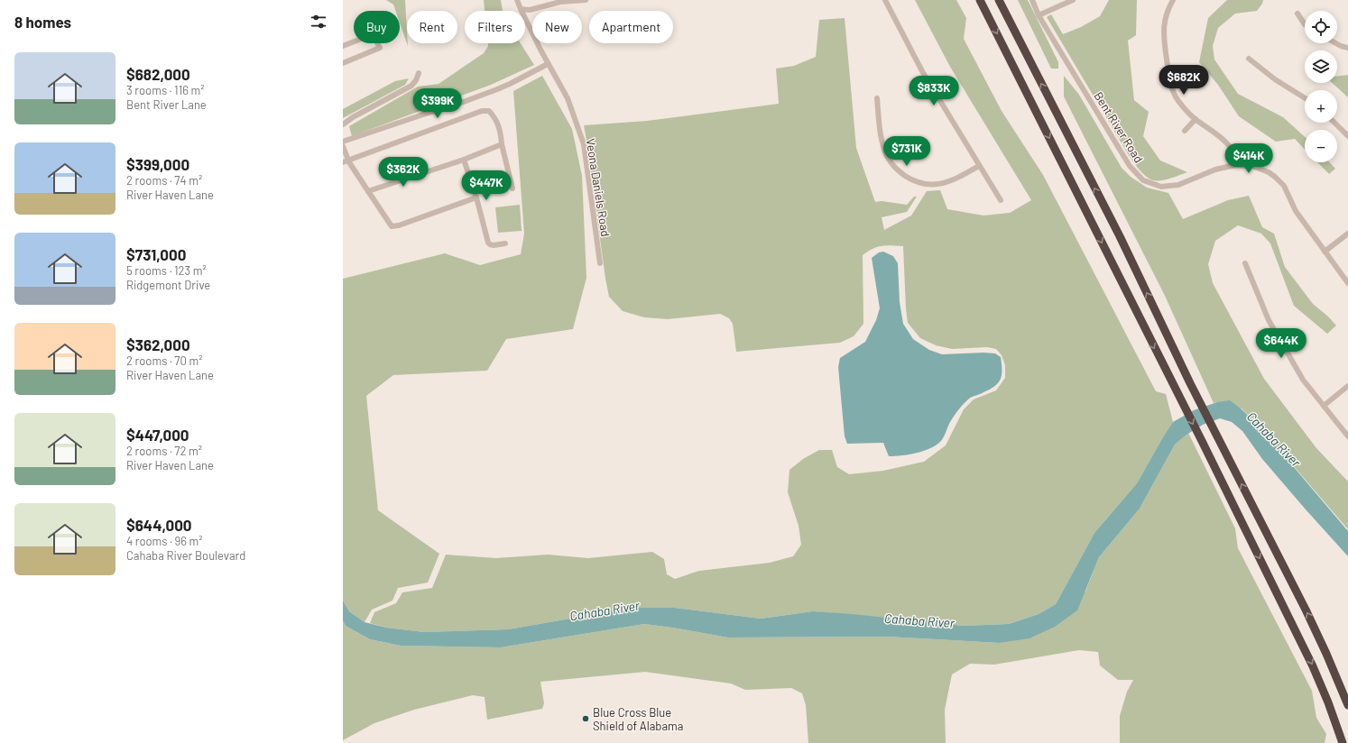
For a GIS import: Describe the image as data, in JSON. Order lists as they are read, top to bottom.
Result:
{
  "streets": {
    "street": ["Bent River Road", "Veona Daniels Road"]
  },
  "water": ["Cahaba River"],
  "places": ["Blue Cross Blue Shield of Alabama"],
  "page": {
    "heading": "8 homes",
    "map_buttons": ["+", "−"],
    "chip": [
      "Buy",
      "Rent",
      "Filters",
      "New",
      "Apartment"
    ],
    "list": [
      {
        "name": "$682,000",
        "note": "3 rooms · 116 m² · Bent River Lane"
      },
      {
        "name": "$399,000",
        "note": "2 rooms · 74 m² · River Haven Lane"
      },
      {
        "name": "$731,000",
        "note": "5 rooms · 123 m² · Ridgemont Drive"
      },
      {
        "name": "$362,000",
        "note": "2 rooms · 70 m² · River Haven Lane"
      },
      {
        "name": "$447,000",
        "note": "2 rooms · 72 m² · River Haven Lane"
      },
      {
        "name": "$644,000",
        "note": "4 rooms · 96 m² · Cahaba River Boulevard"
      }
    ],
    "price": [
      "$682K",
      "$833K",
      "$399K",
      "$731K",
      "$414K",
      "$362K",
      "$447K",
      "$644K"
    ]
  }
}
